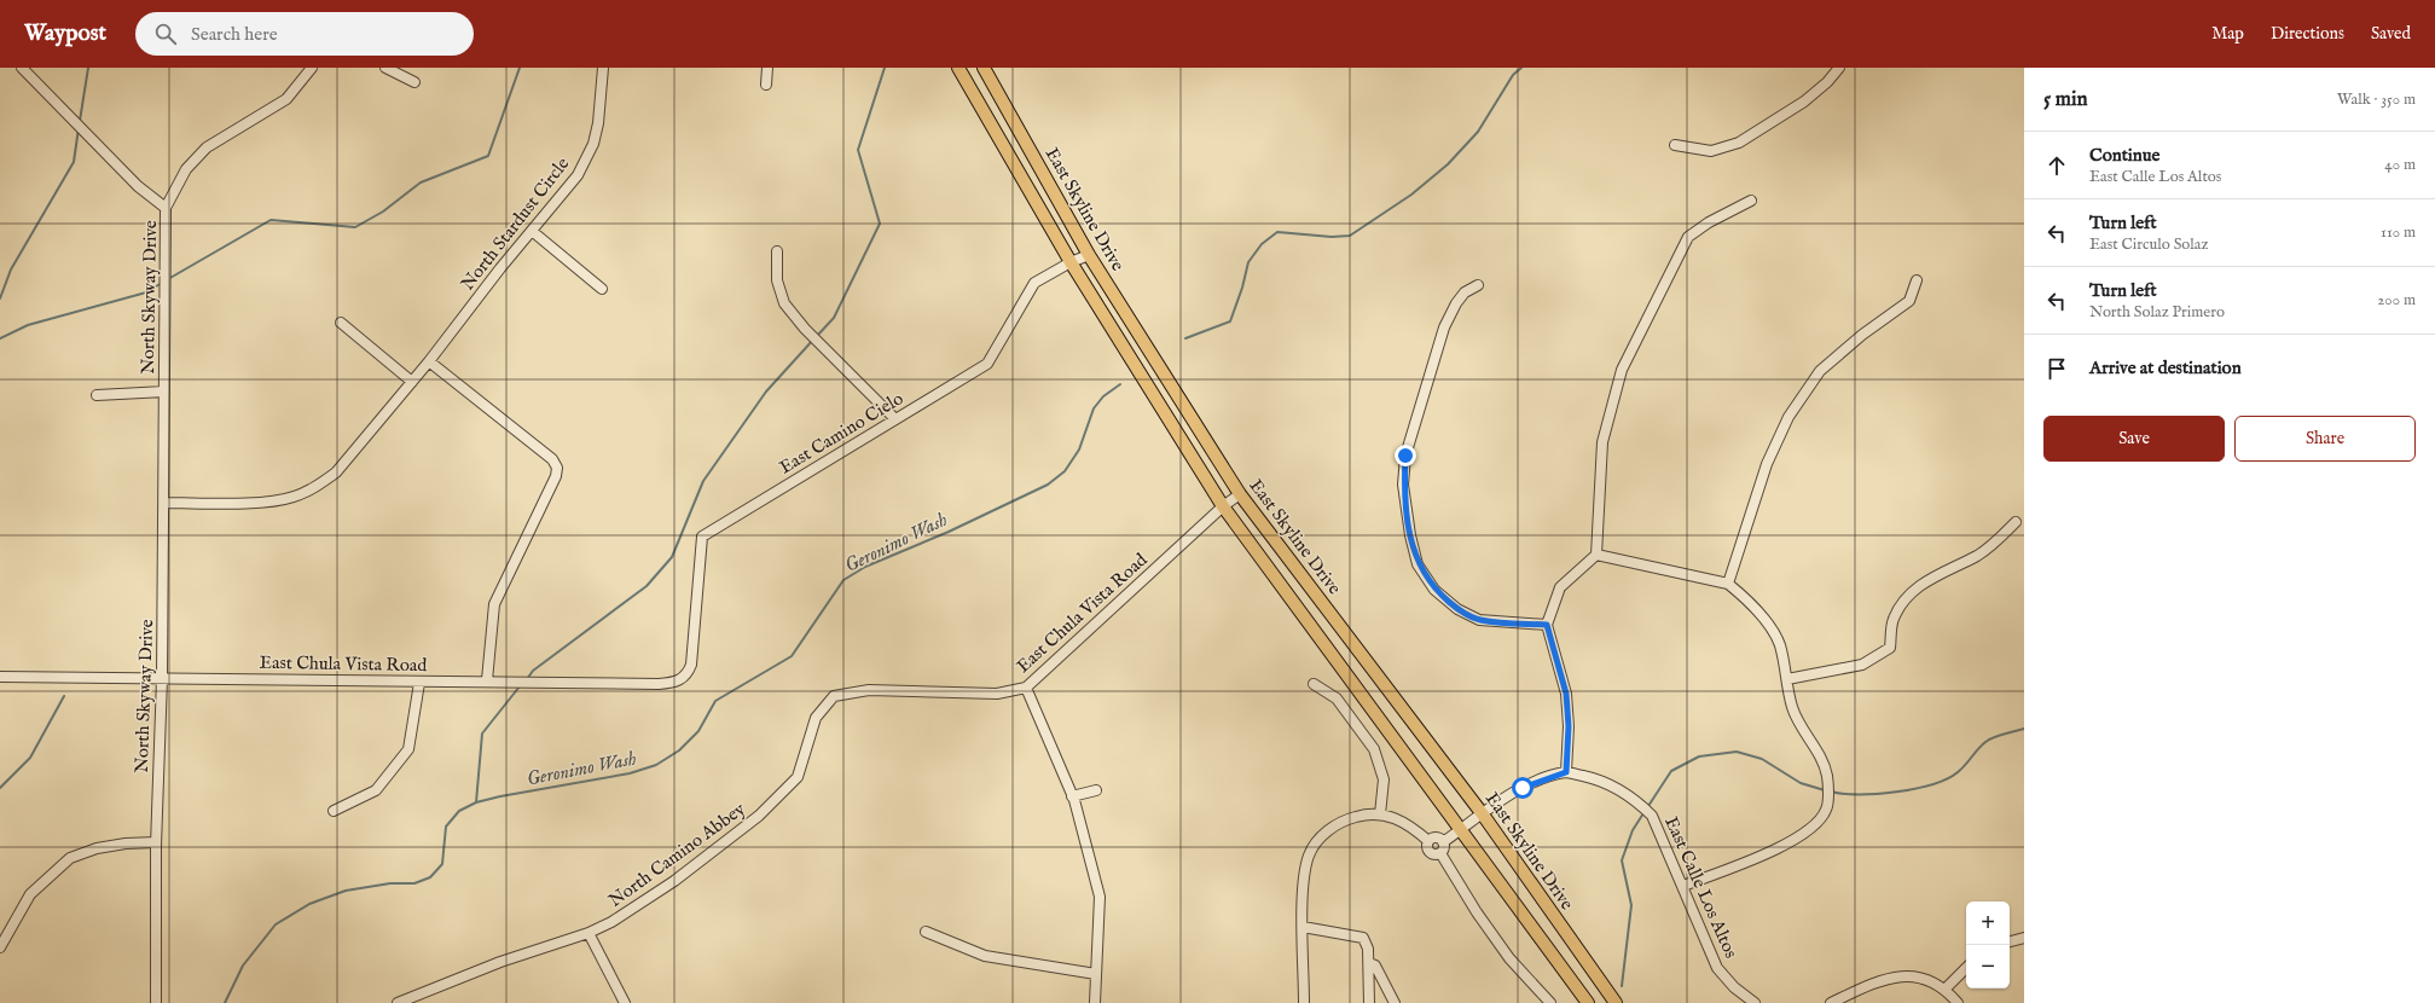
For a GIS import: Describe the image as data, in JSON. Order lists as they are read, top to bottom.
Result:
{
  "streets": {
    "main road": ["East Skyline Drive"],
    "street": [
      "North Stardust Circle",
      "North Skyway Drive",
      "East Camino Cielo",
      "East Chula Vista Road",
      "North Camino Abbey",
      "East Calle Los Altos"
    ]
  },
  "crossings": [
    ["East Skyline Drive", "East Camino Cielo"],
    ["East Skyline Drive", "East Chula Vista Road"],
    ["North Stardust Circle", "North Skyway Drive"],
    ["North Skyway Drive", "East Chula Vista Road"],
    ["East Camino Cielo", "East Chula Vista Road"],
    ["East Chula Vista Road", "North Camino Abbey"]
  ],
  "water": ["Geronimo Wash"],
  "page": {
    "header": "Waypost",
    "search": "Search here",
    "nav": ["Map", "Directions", "Saved"],
    "heading": ["5 min", "Walk · 350 m"],
    "list": [
      ["Continue", "East Calle Los Altos", "40 m"],
      ["Turn left", "East Circulo Solaz", "110 m"],
      ["Turn left", "North Solaz Primero", "200 m"],
      "Arrive at destination"
    ],
    "buttons": ["Save", "Share"],
    "map_buttons": ["+", "−"]
  }
}
